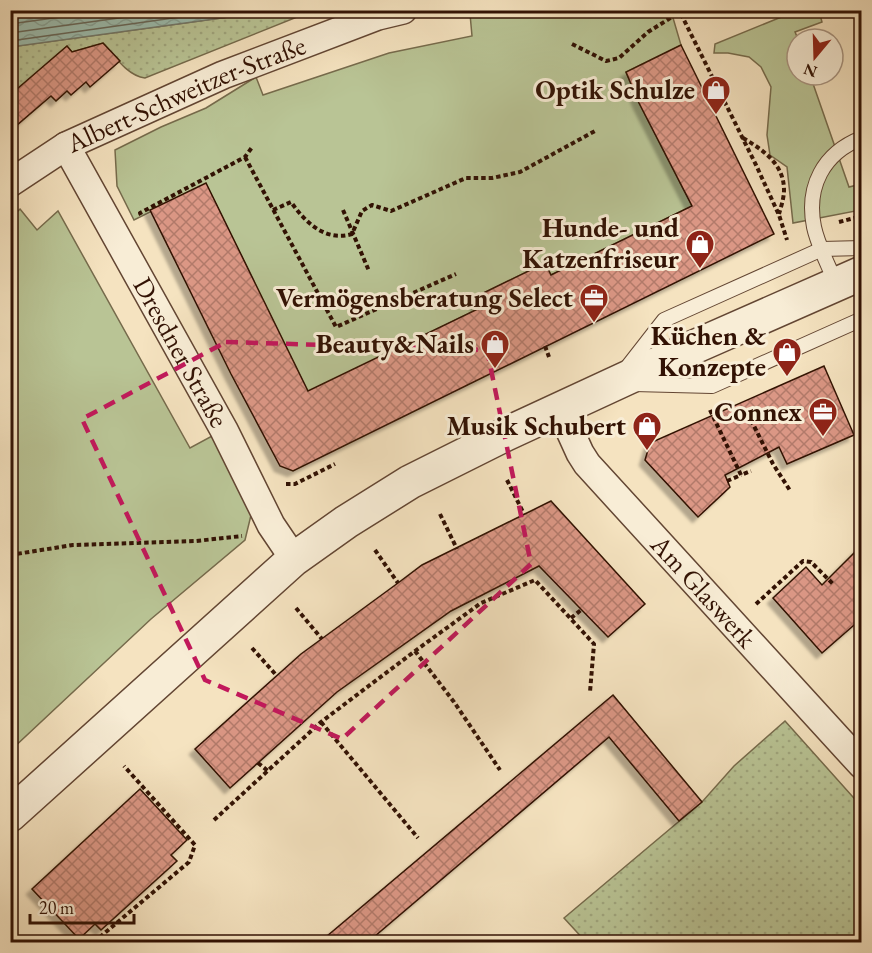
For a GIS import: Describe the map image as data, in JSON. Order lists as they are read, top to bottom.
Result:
{
  "streets": {
    "street": ["Albert-Schweitzer-Straße", "Dresdner Straße", "Am Glaswerk"]
  },
  "crossings": [
    ["Albert-Schweitzer-Straße", "Dresdner Straße"]
  ],
  "places": {
    "shop": [
      "Optik Schulze",
      "Hunde- und Katzenfriseur",
      "Beauty&Nails",
      "Küchen & Konzepte",
      "Musik Schubert"
    ],
    "office": ["Vermögensberatung Select", "Connex"]
  },
  "scale_bar": "20 m",
  "north": "bottom"
}
